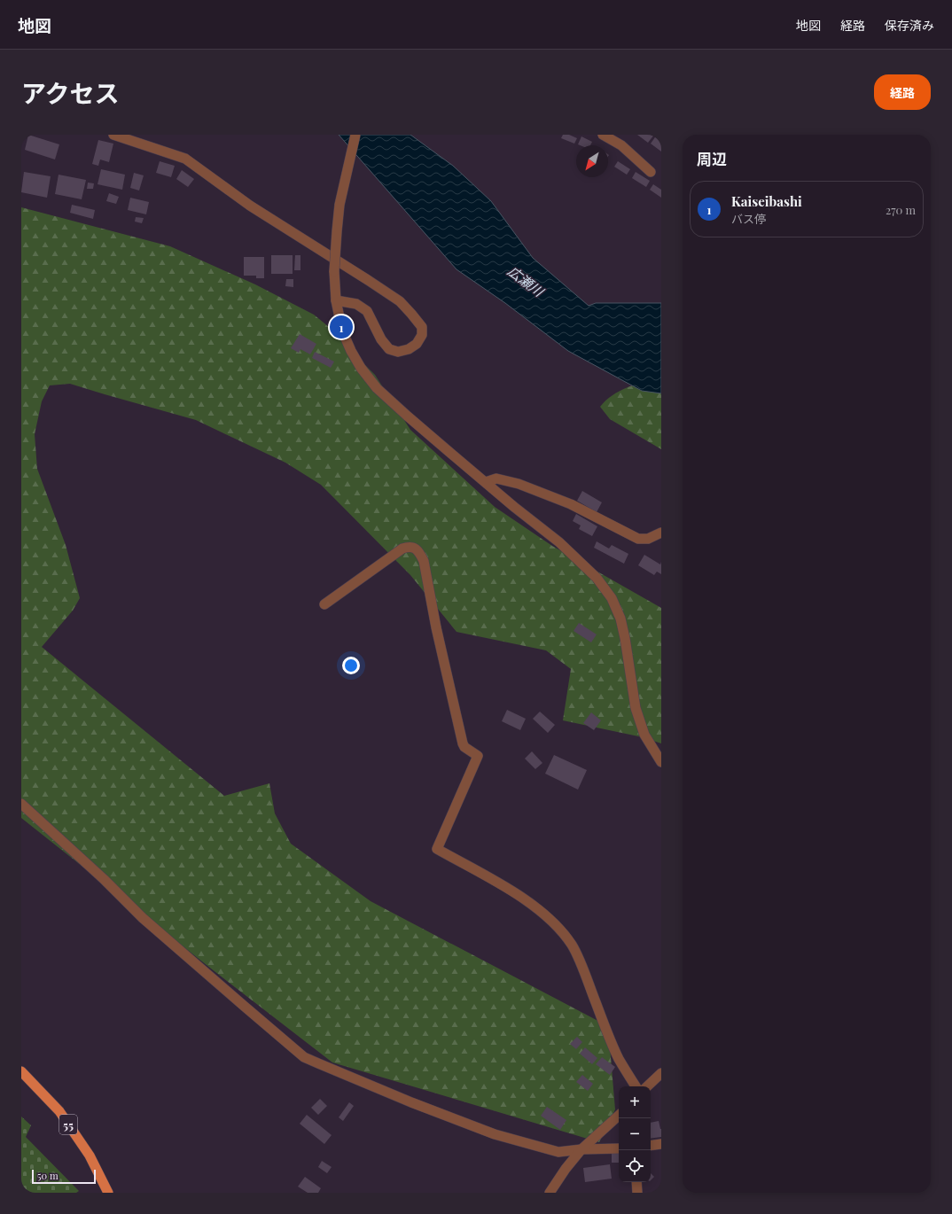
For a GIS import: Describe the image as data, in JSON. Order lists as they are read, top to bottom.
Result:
{
  "streets": {
    "main road": ["55"]
  },
  "water": ["広瀬川"],
  "scale_bar": "50 m",
  "north": "bottom left",
  "page": {
    "header": "地図",
    "nav": ["地図", "経路", "保存済み"],
    "title": "アクセス",
    "buttons": "経路",
    "heading": "周辺",
    "list": [
      {
        "mark": "1",
        "name": "Kaiseibashi",
        "note": "バス停",
        "value": "270 m"
      }
    ],
    "pins": "1",
    "map_buttons": ["+", "−"],
    "scale": "50 m"
  }
}
